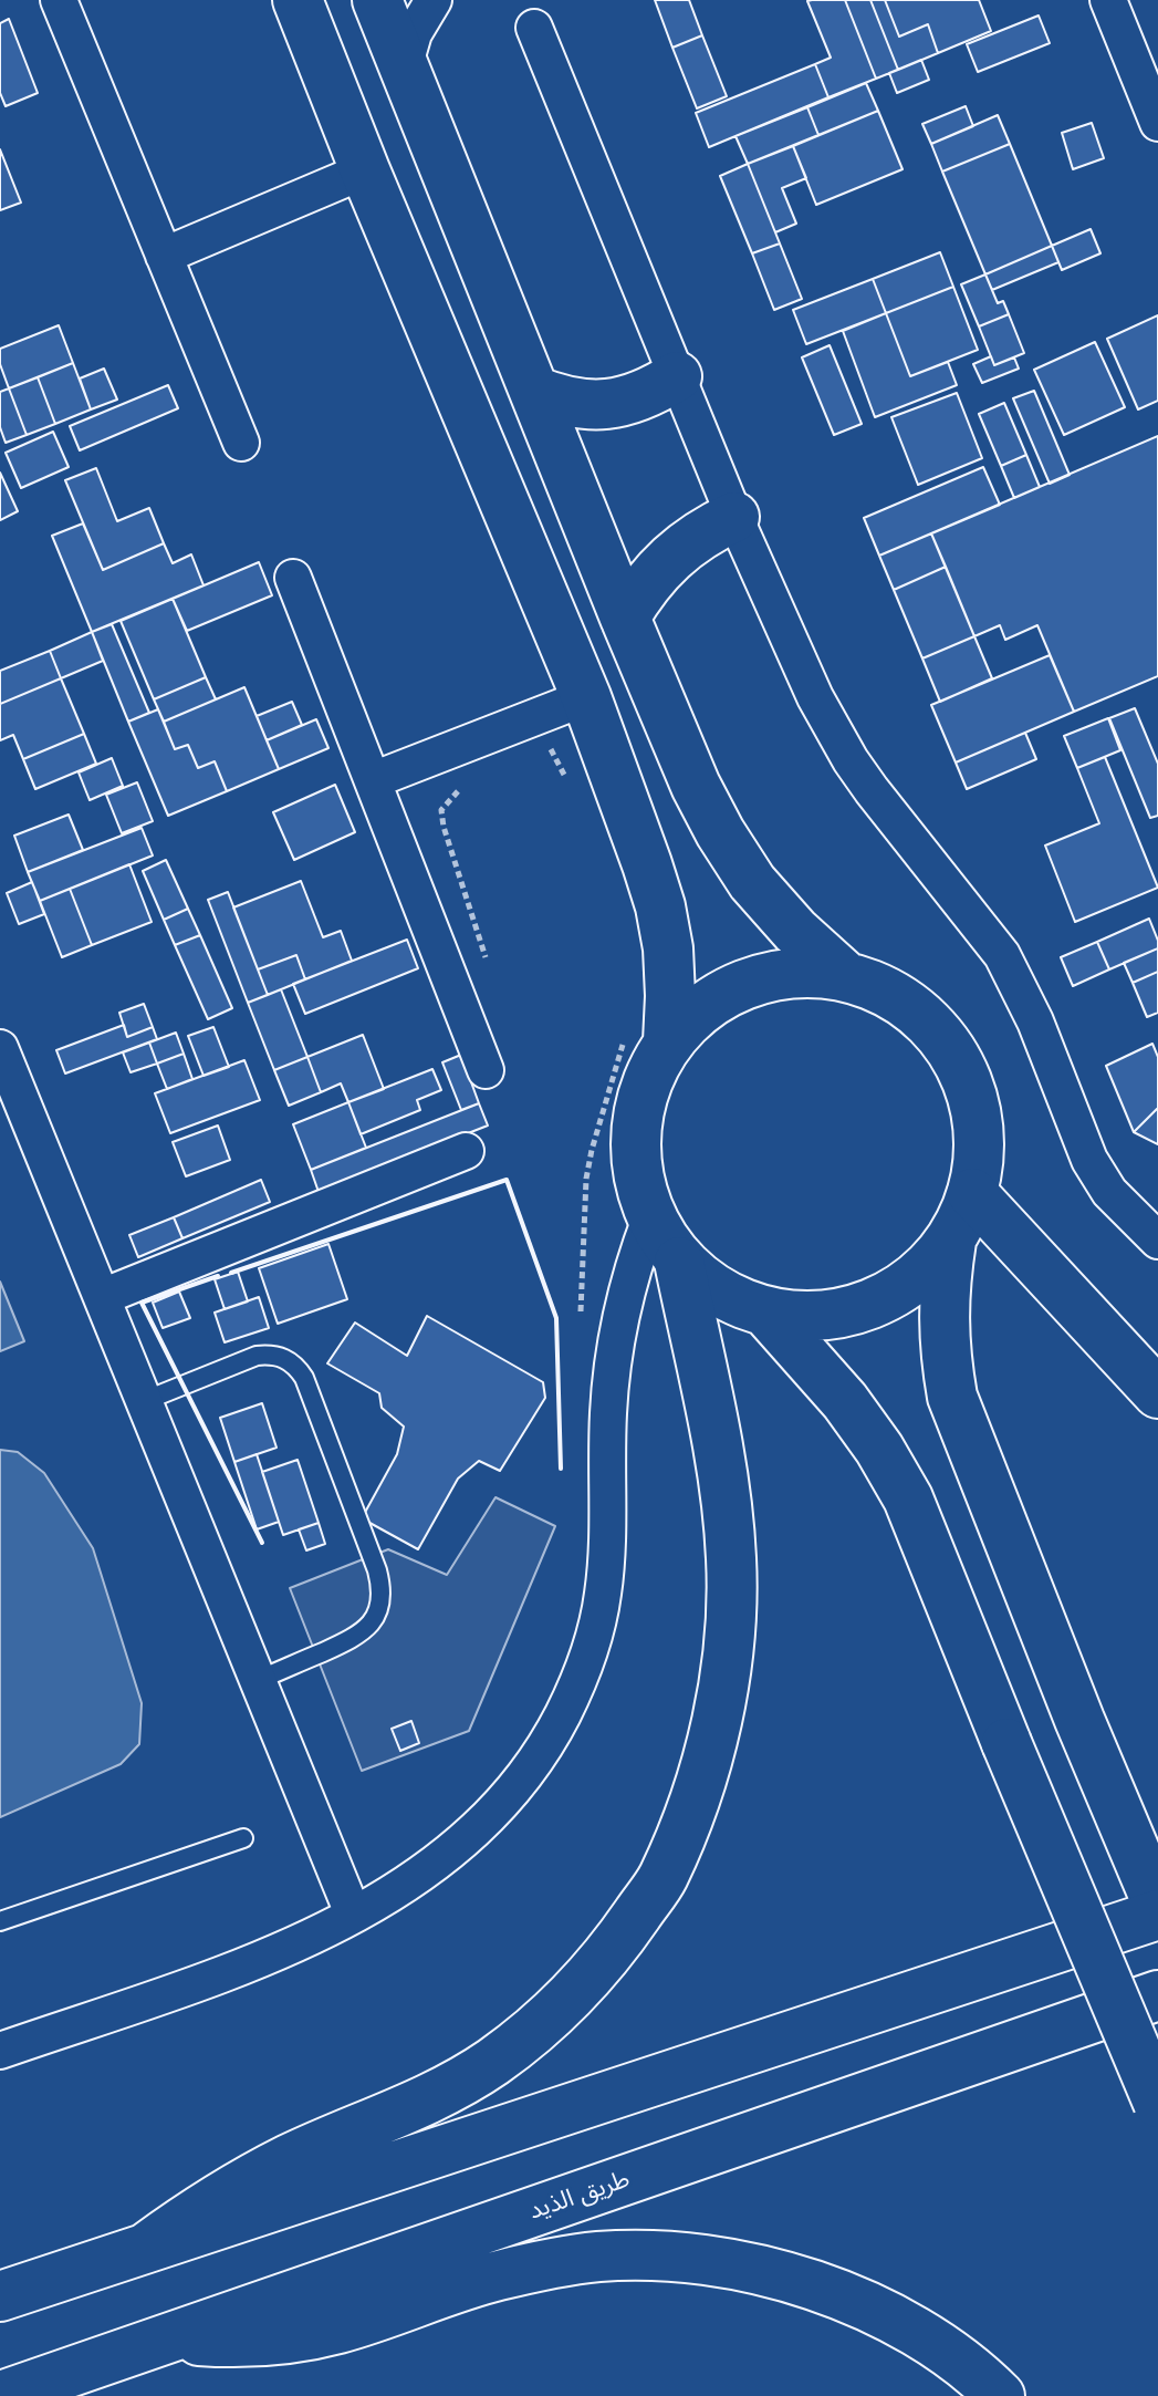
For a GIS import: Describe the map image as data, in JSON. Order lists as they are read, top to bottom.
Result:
{
  "streets": {
    "main road": ["طريق الذيد"]
  }
}
